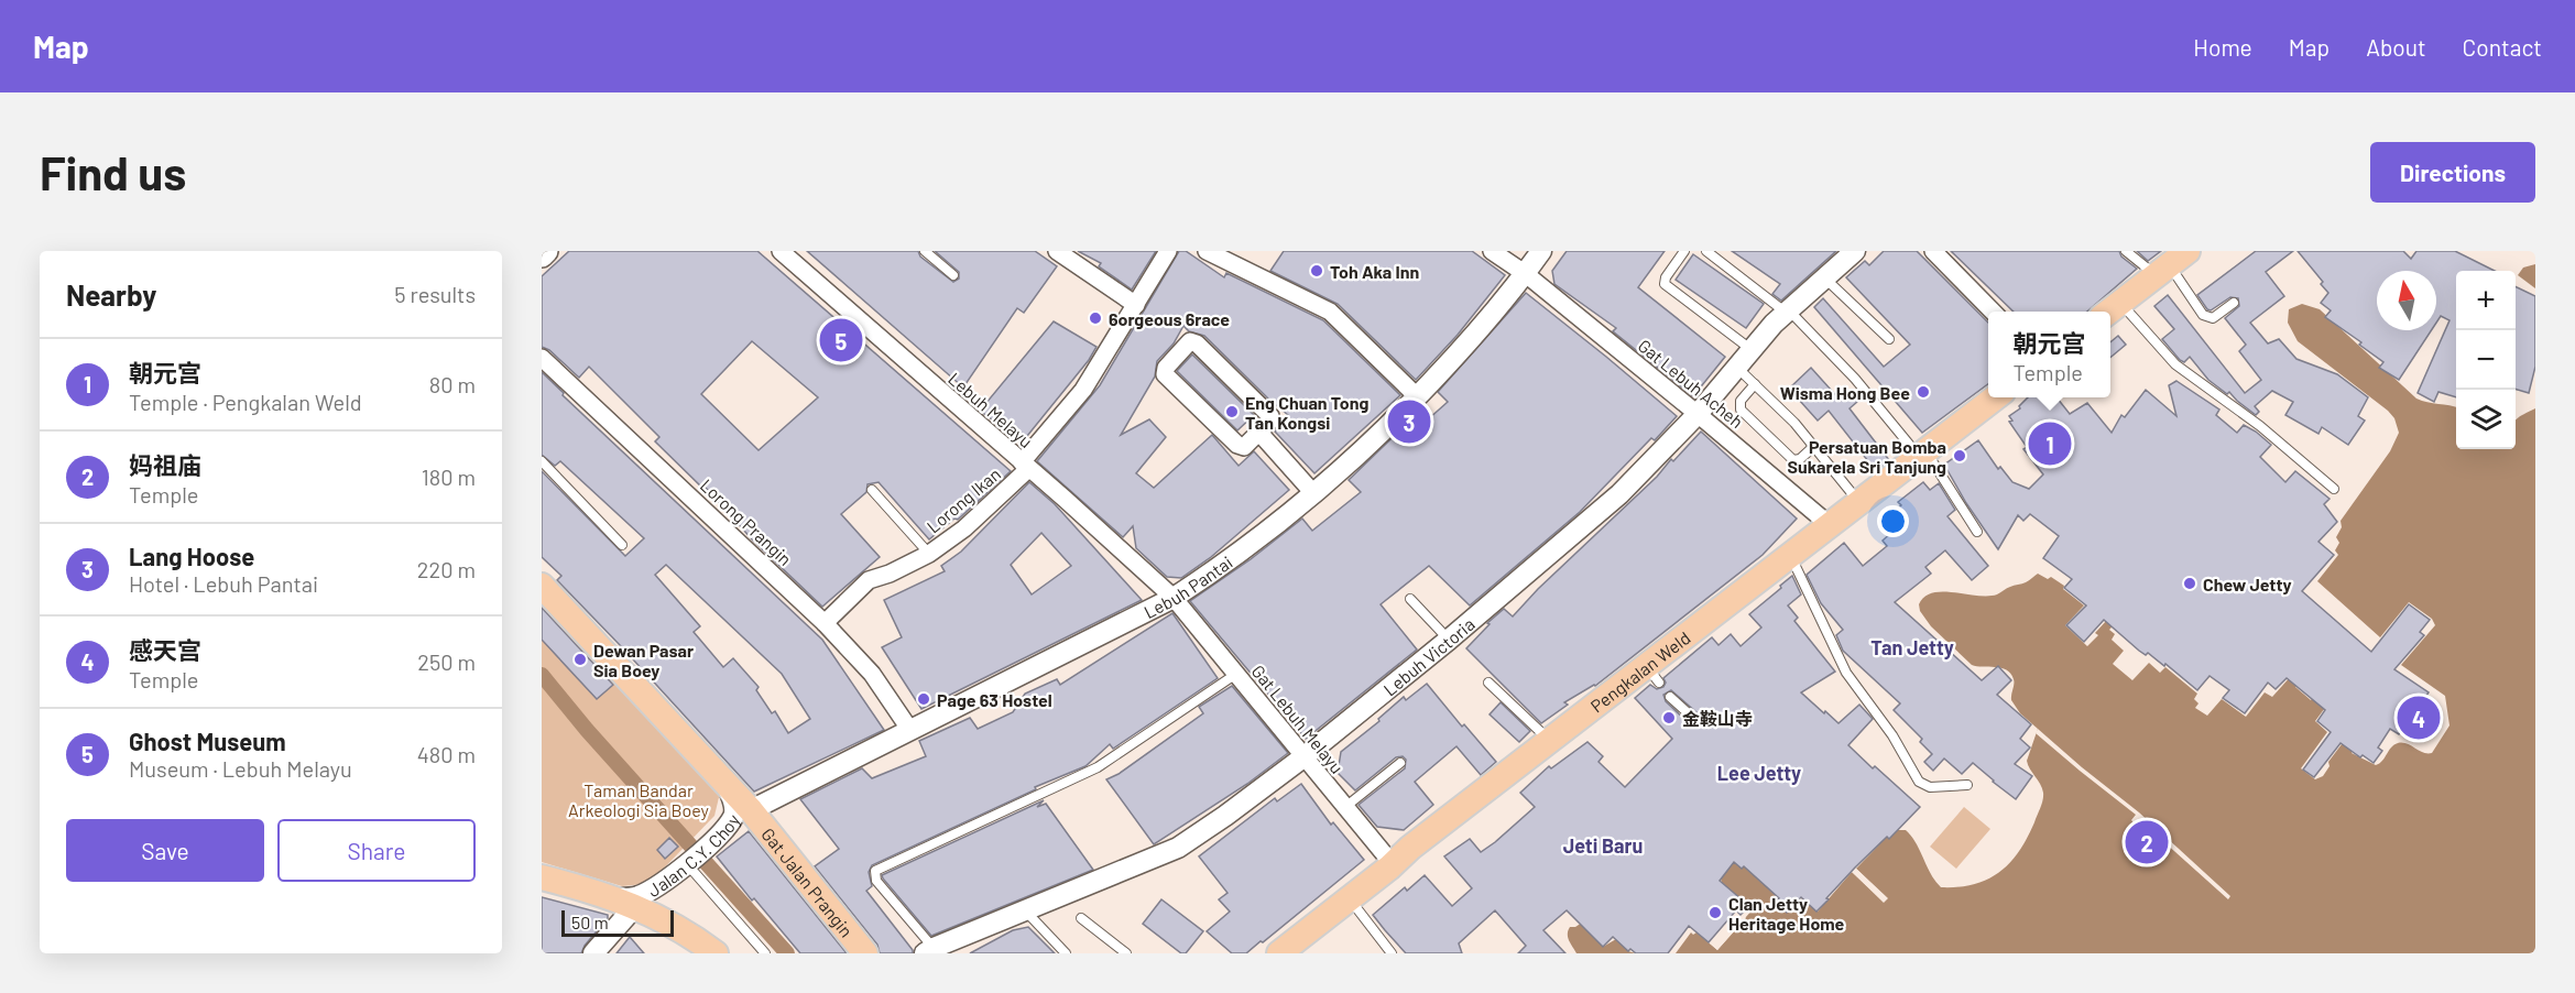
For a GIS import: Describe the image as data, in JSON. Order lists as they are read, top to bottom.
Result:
{
  "streets": {
    "main road": ["Pengkalan Weld", "Gat Jalan Prangin"],
    "street": [
      "Gat Lebuh Acheh",
      "Lebuh Melayu",
      "Lorong Ikan",
      "Lorong Prangin",
      "Lebuh Pantai",
      "Lebuh Victoria",
      "Gat Lebuh Melayu",
      "Jalan C.Y. Choy"
    ]
  },
  "crossings": [
    ["Gat Lebuh Acheh", "Lebuh Pantai"],
    ["Gat Lebuh Acheh", "Lebuh Victoria"],
    ["Gat Lebuh Acheh", "Pengkalan Weld"],
    ["Lebuh Melayu", "Lorong Ikan"],
    ["Lebuh Melayu", "Lebuh Pantai"],
    ["Lebuh Melayu", "Gat Lebuh Melayu"],
    ["Lorong Ikan", "Lorong Prangin"],
    ["Lorong Prangin", "Lebuh Pantai"],
    ["Lebuh Pantai", "Gat Lebuh Melayu"],
    ["Lebuh Pantai", "Gat Jalan Prangin"],
    ["Lebuh Victoria", "Gat Lebuh Melayu"],
    ["Pengkalan Weld", "Gat Lebuh Melayu"],
    ["Jalan C.Y. Choy", "Gat Jalan Prangin"]
  ],
  "districts": ["Tan Jetty", "Lee Jetty", "Jeti Baru"],
  "parks": ["Taman Bandar Arkeologi Sia Boey"],
  "places": [
    "Toh Aka Inn",
    "6orgeous 6race",
    "Wisma Hong Bee",
    "Eng Chuan Tong Tan Kongsi",
    "Persatuan Bomba Sukarela Sri Tanjung",
    "Chew Jetty",
    "Dewan Pasar Sia Boey",
    "Page 63 Hostel",
    "金鞍山寺",
    "Clan Jetty Heritage Home"
  ],
  "scale_bar": "50 m",
  "north": "top",
  "page": {
    "header": "Map",
    "nav": [
      "Home",
      "Map",
      "About",
      "Contact"
    ],
    "buttons": [
      "Directions",
      ["Save", "Share"]
    ],
    "title": "Find us",
    "heading": ["Nearby", "5 results"],
    "map_buttons": ["+", "−"],
    "popup": ["朝元宫", "Temple"],
    "pins": [
      "5",
      "3",
      "1",
      "4",
      "2"
    ],
    "list": [
      {
        "mark": "1",
        "name": "朝元宫",
        "note": "Temple · Pengkalan Weld",
        "value": "80 m"
      },
      {
        "mark": "2",
        "name": "妈祖庙",
        "note": "Temple",
        "value": "180 m"
      },
      {
        "mark": "3",
        "name": "Lang Hoose",
        "note": "Hotel · Lebuh Pantai",
        "value": "220 m"
      },
      {
        "mark": "4",
        "name": "感天宫",
        "note": "Temple",
        "value": "250 m"
      },
      {
        "mark": "5",
        "name": "Ghost Museum",
        "note": "Museum · Lebuh Melayu",
        "value": "480 m"
      }
    ],
    "scale": "50 m"
  }
}
